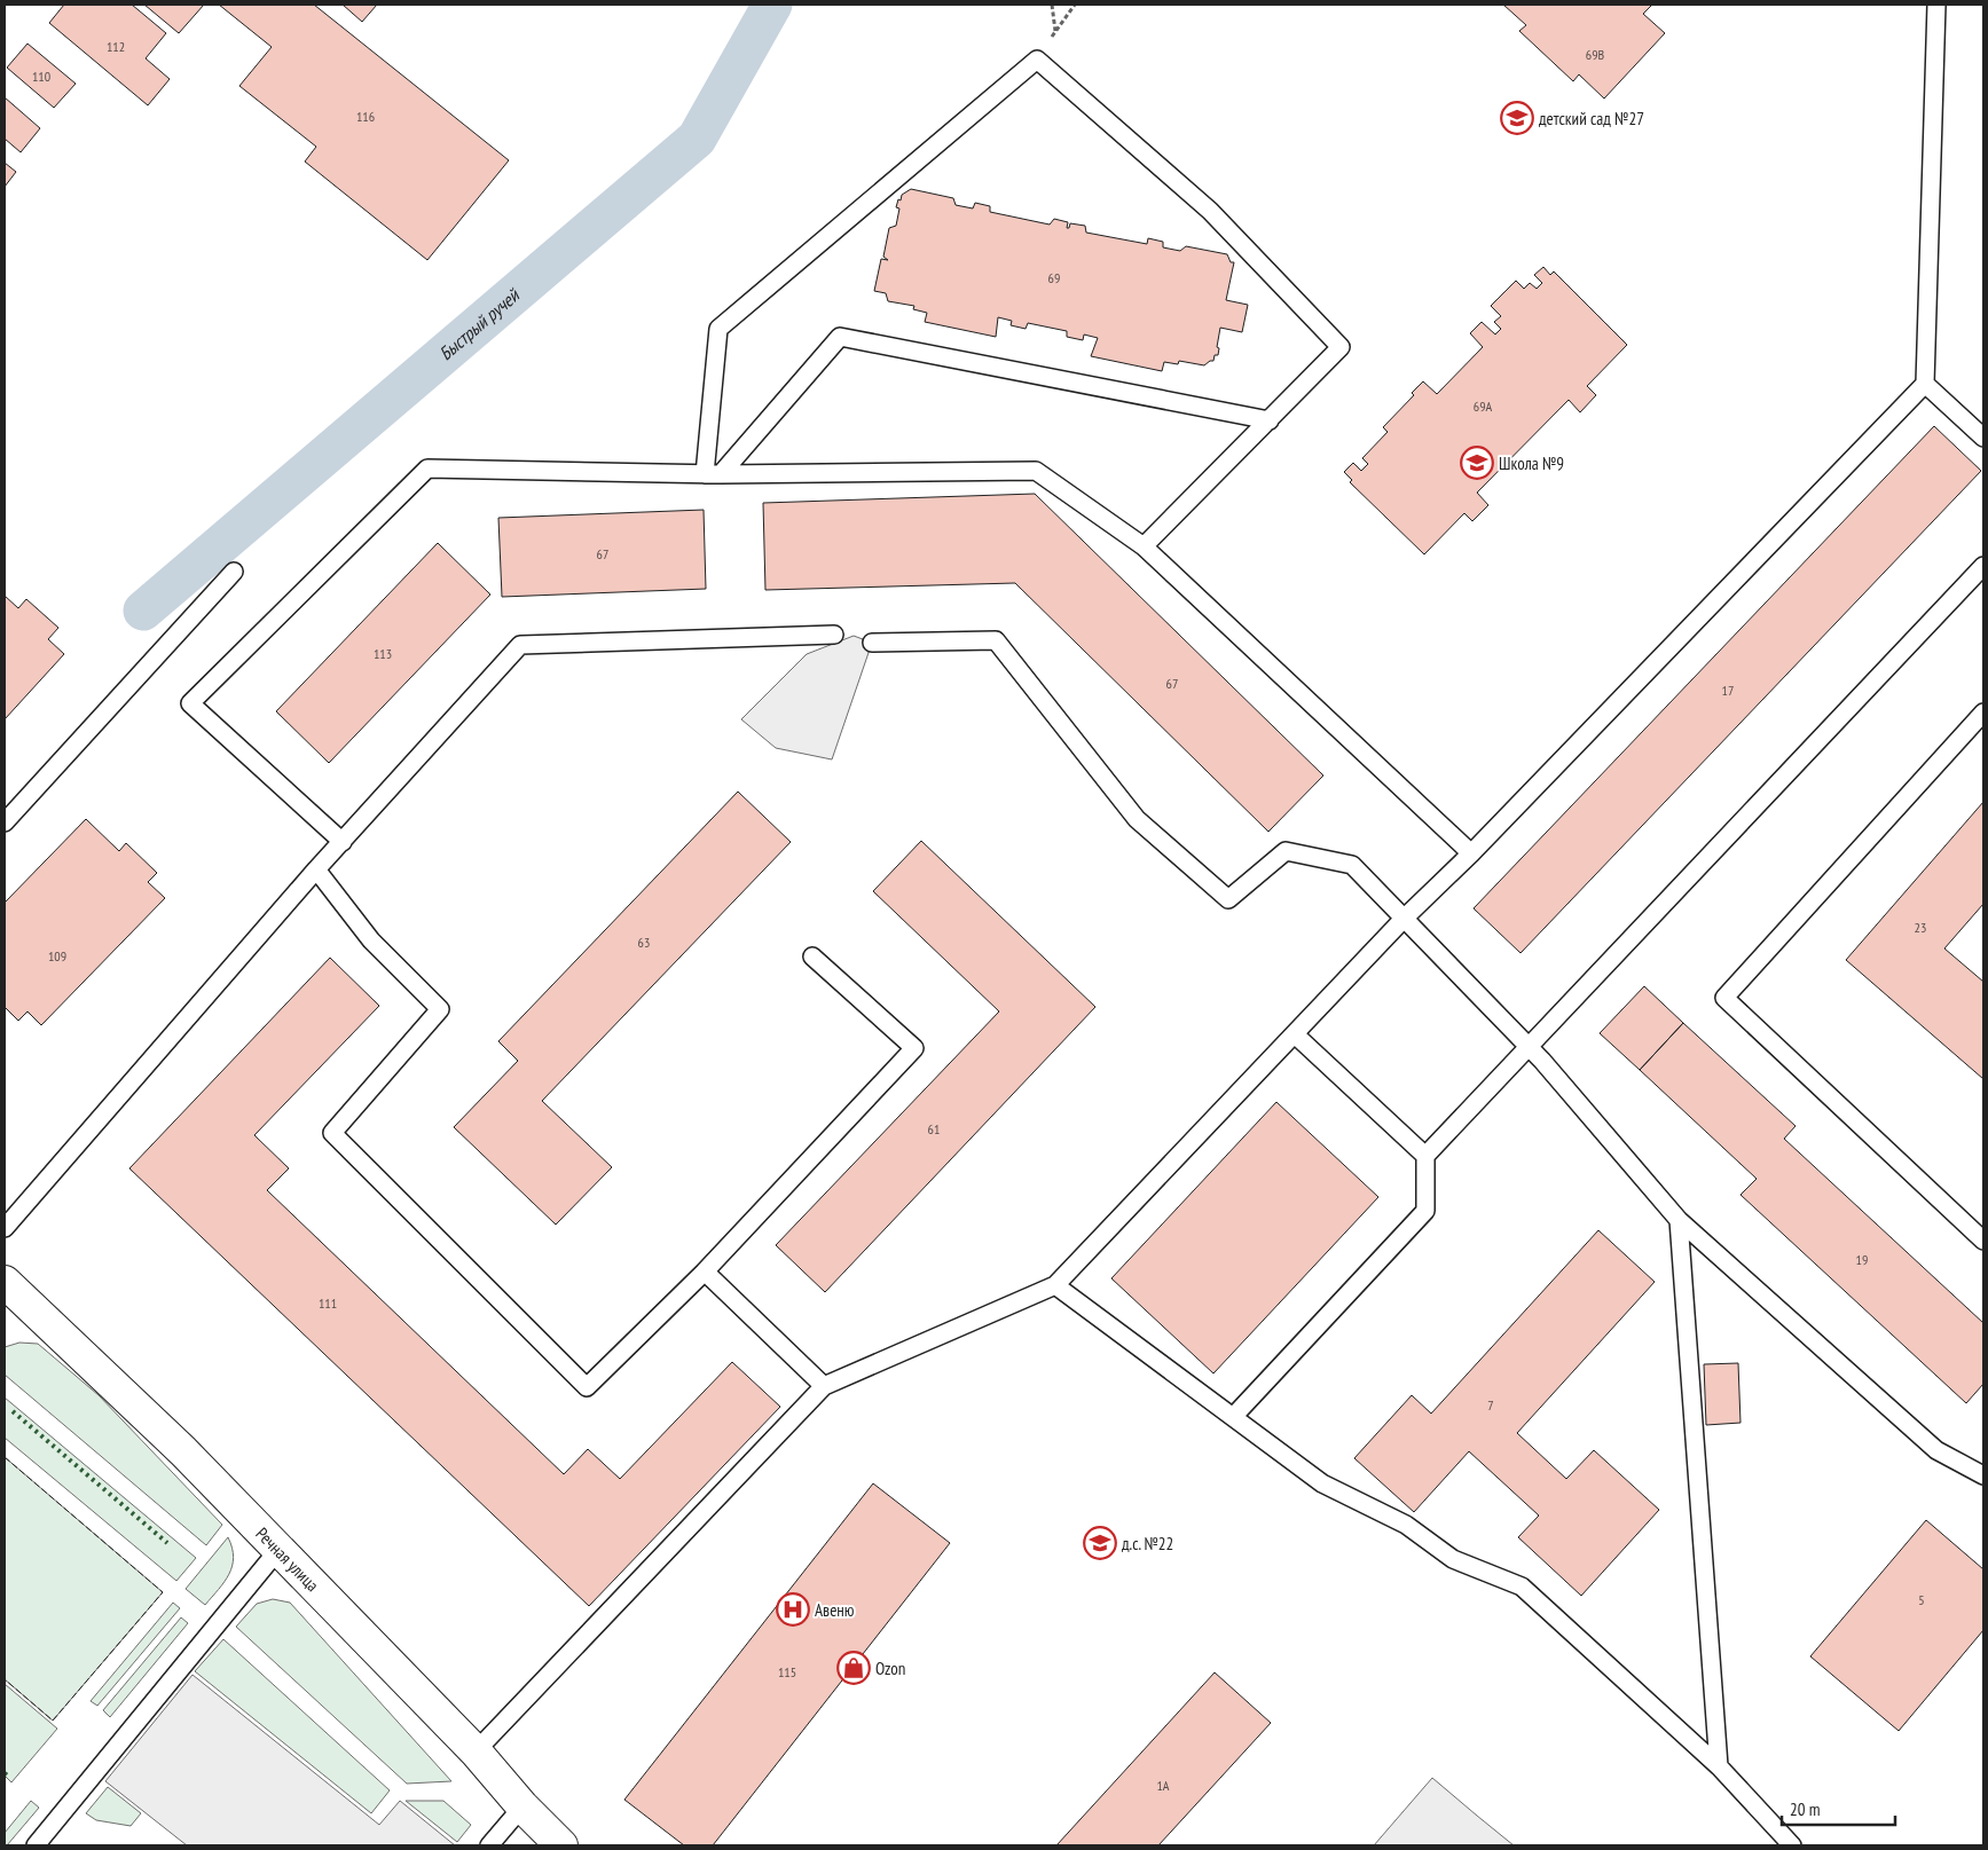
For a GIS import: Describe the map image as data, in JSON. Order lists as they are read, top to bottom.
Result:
{
  "streets": {
    "street": ["Речная улица"]
  },
  "water": ["Быстрый ручей"],
  "places": {
    "school or university": ["детский сад №27", "Школа №9", "д.с. №22"],
    "hospital": ["Авеню"],
    "shop": ["Ozon"]
  },
  "house_numbers": [
    "112",
    "69В",
    "110",
    "116",
    "69",
    "69А",
    "67",
    "113",
    "67",
    "17",
    "23",
    "63",
    "109",
    "61",
    "19",
    "111",
    "7",
    "5",
    "115",
    "1А"
  ],
  "scale_bar": "20 m"
}
